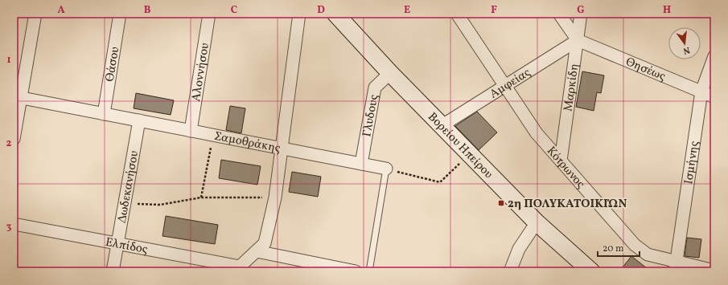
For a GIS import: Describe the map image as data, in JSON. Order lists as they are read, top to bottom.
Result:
{
  "streets": {
    "street": [
      "Θάσου",
      "Θησέως",
      "Αλοννήσου",
      "Αμφείας",
      "Μαρκίδη",
      "Γλυδους",
      "Σαμοθράκης",
      "Βορείου Ηπείρου",
      "Ισμήνης",
      "Κότρωνος",
      "Δωδεκανήσου",
      "Ελπίδος"
    ]
  },
  "crossings": [
    ["Θάσου", "Σαμοθράκης"],
    ["Θησέως", "Αμφείας"],
    ["Θησέως", "Μαρκίδη"],
    ["Θησέως", "Ισμήνης"],
    ["Αλοννήσου", "Σαμοθράκης"],
    ["Αμφείας", "Μαρκίδη"],
    ["Αμφείας", "Βορείου Ηπείρου"],
    ["Αμφείας", "Κότρωνος"],
    ["Μαρκίδη", "Κότρωνος"],
    ["Γλυδους", "Σαμοθράκης"],
    ["Γλυδους", "Βορείου Ηπείρου"],
    ["Σαμοθράκης", "Δωδεκανήσου"],
    ["Ισμήνης", "Κότρωνος"],
    ["Δωδεκανήσου", "Ελπίδος"]
  ],
  "places": {
    "transit": ["2η ΠΟΛΥΚΑΤΟΙΚΙΏΝ"]
  },
  "scale_bar": "20 m",
  "north": "bottom",
  "grid": {
    "columns": [
      "A",
      "B",
      "C",
      "D",
      "E",
      "F",
      "G",
      "H"
    ],
    "rows": ["1", "2", "3"]
  }
}
